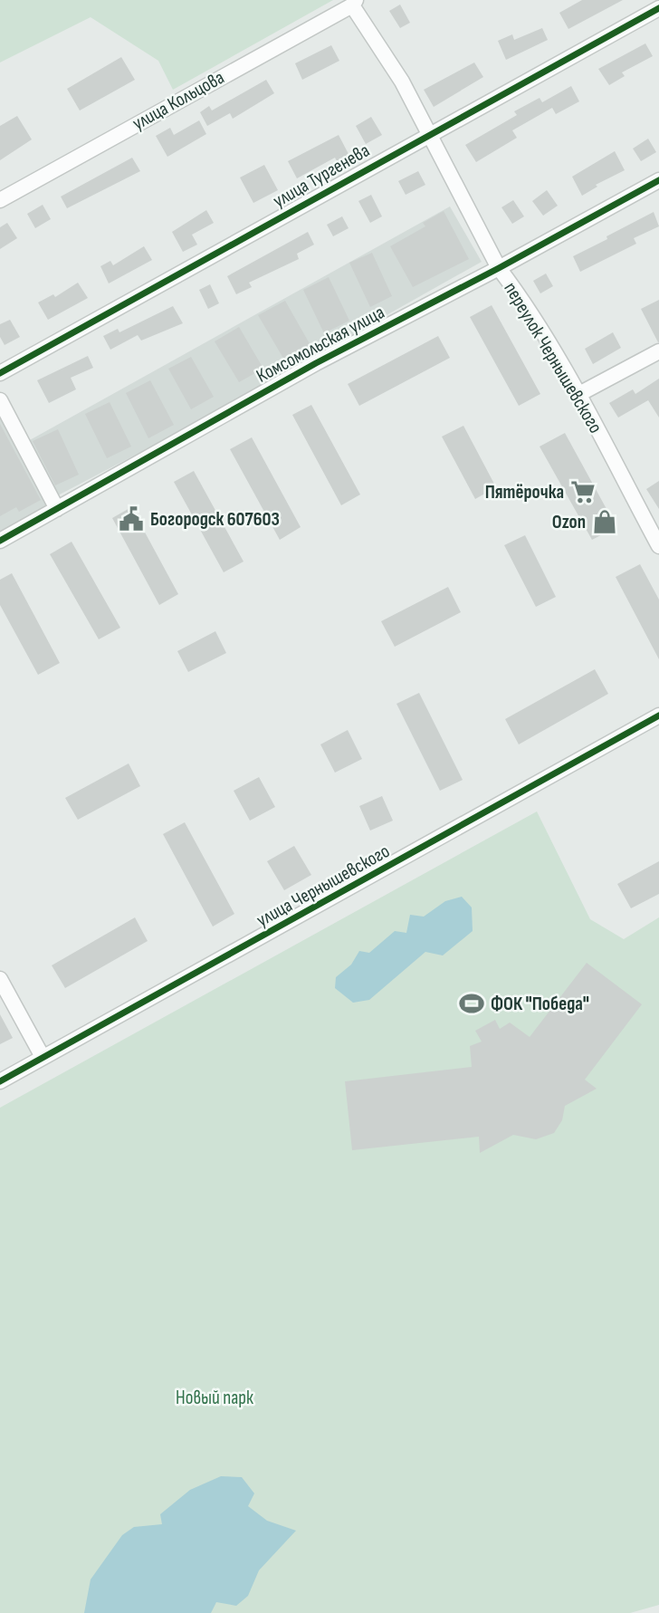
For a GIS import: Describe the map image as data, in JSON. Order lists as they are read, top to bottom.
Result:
{
  "streets": {
    "street": [
      "улица Кольцова",
      "улица Тургенева",
      "Комсомольская улица",
      "переулок Чернышевского",
      "улица Чернышевского"
    ]
  },
  "crossings": [
    ["улица Кольцова", "переулок Чернышевского"],
    ["улица Тургенева", "переулок Чернышевского"],
    ["Комсомольская улица", "переулок Чернышевского"]
  ],
  "parks": ["Новый парк"],
  "places": {
    "supermarket": ["Пятёрочка"],
    "public building": ["Богородск 607603"],
    "shop": ["Ozon"],
    "sports": ["ФОК \"Победа\""]
  }
}
